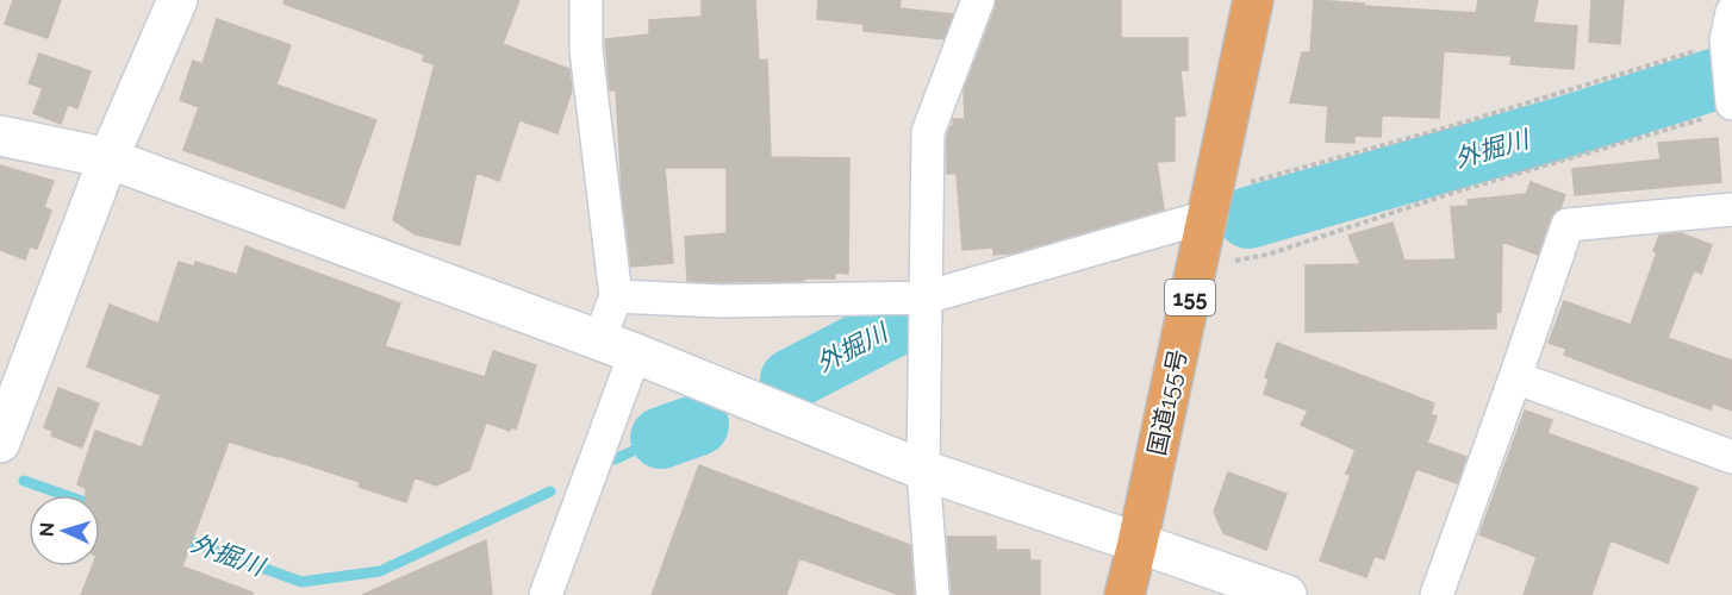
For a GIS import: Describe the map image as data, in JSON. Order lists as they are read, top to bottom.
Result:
{
  "streets": {
    "highway": ["155", "国道155号"]
  },
  "water": ["外掘川"],
  "north": "left"
}
